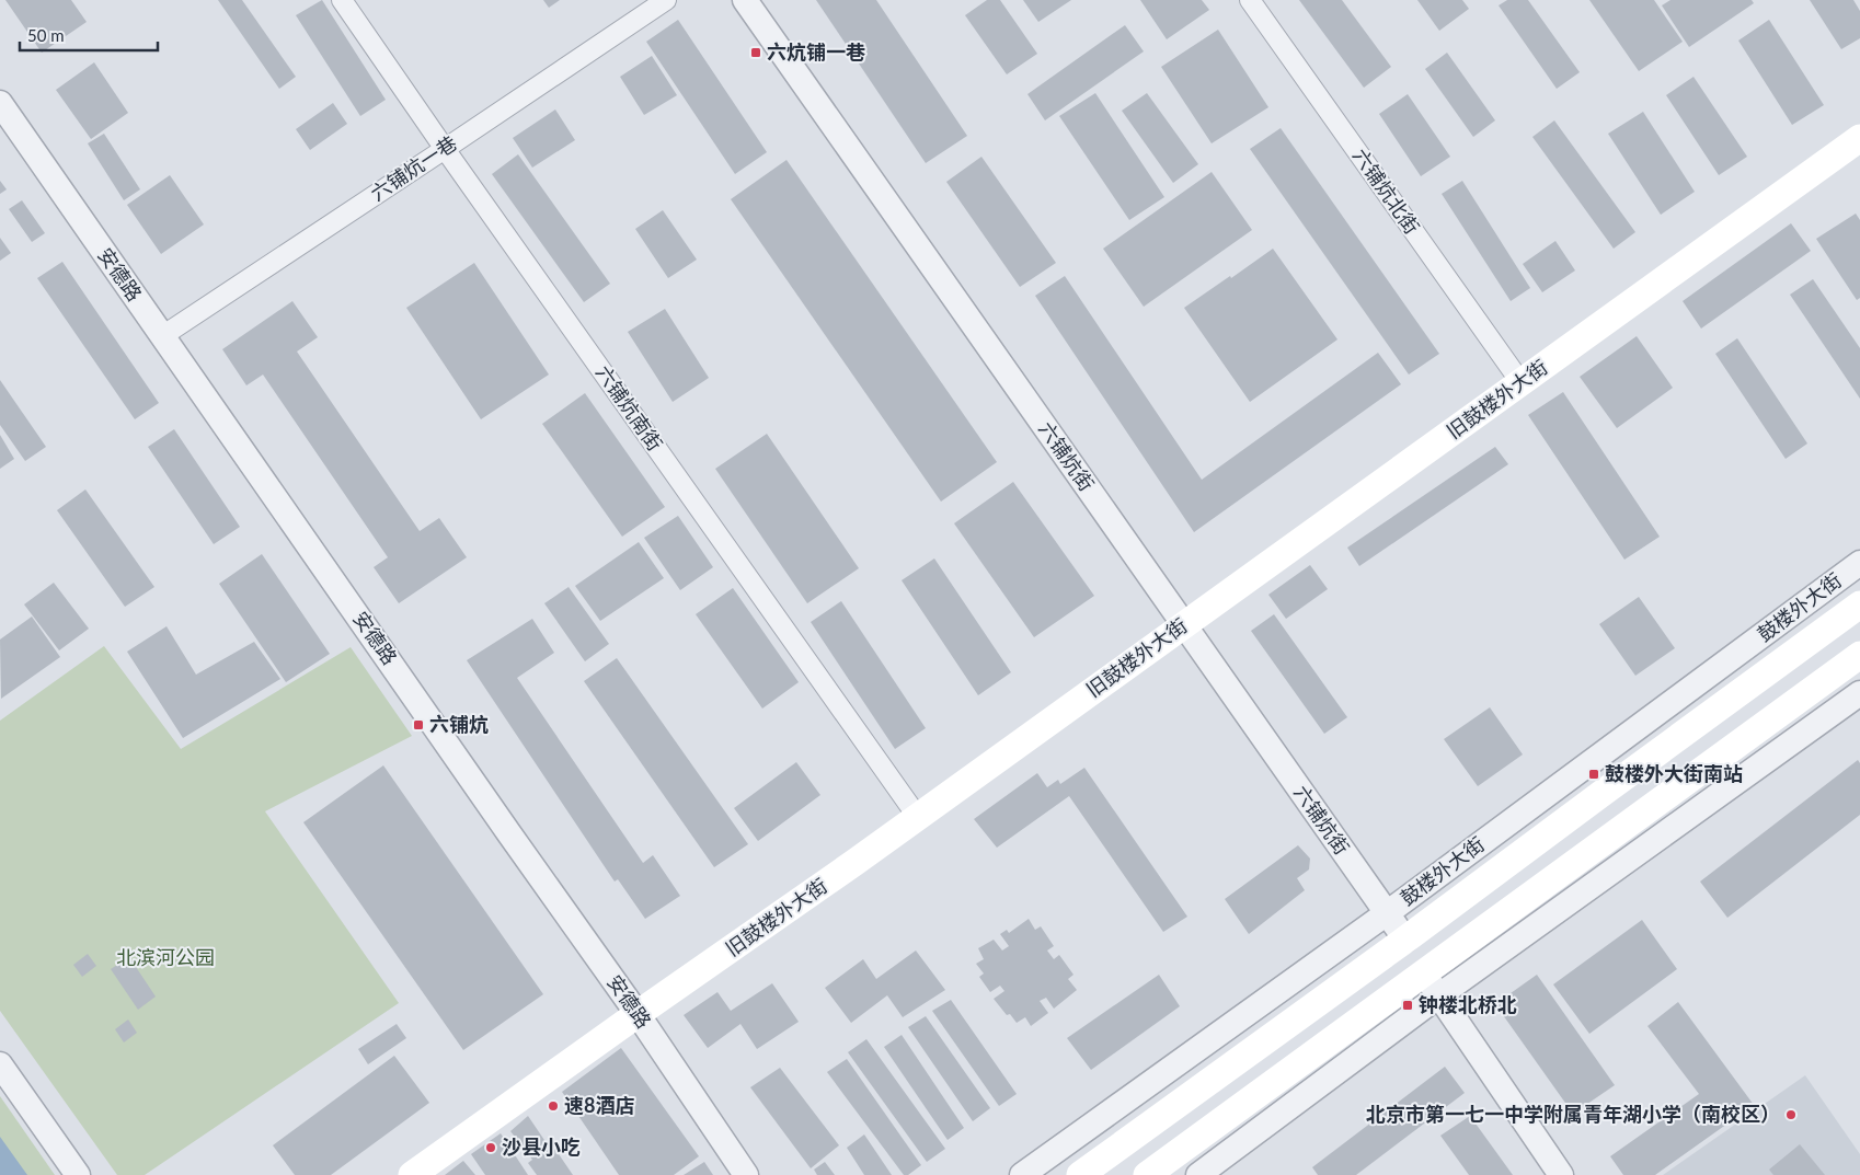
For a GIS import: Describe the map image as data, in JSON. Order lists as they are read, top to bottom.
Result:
{
  "streets": {
    "main road": ["旧鼓楼外大街", "鼓楼外大街"],
    "street": [
      "六铺炕一巷",
      "六铺炕北街",
      "安德路",
      "六铺炕南街",
      "六铺炕街"
    ]
  },
  "crossings": [
    ["六铺炕一巷", "安德路"],
    ["六铺炕一巷", "六铺炕南街"],
    ["六铺炕北街", "旧鼓楼外大街"],
    ["安德路", "旧鼓楼外大街"],
    ["旧鼓楼外大街", "六铺炕南街"],
    ["旧鼓楼外大街", "六铺炕街"],
    ["六铺炕街", "鼓楼外大街"]
  ],
  "parks": ["北滨河公园"],
  "places": {
    "transit": [
      "六炕铺一巷",
      "六铺炕",
      "鼓楼外大街南站",
      "钟楼北桥北"
    ],
    "other": ["速8酒店", "北京市第一七一中学附属青年湖小学（南校区）", "沙县小吃"]
  },
  "scale_bar": "50 m"
}
